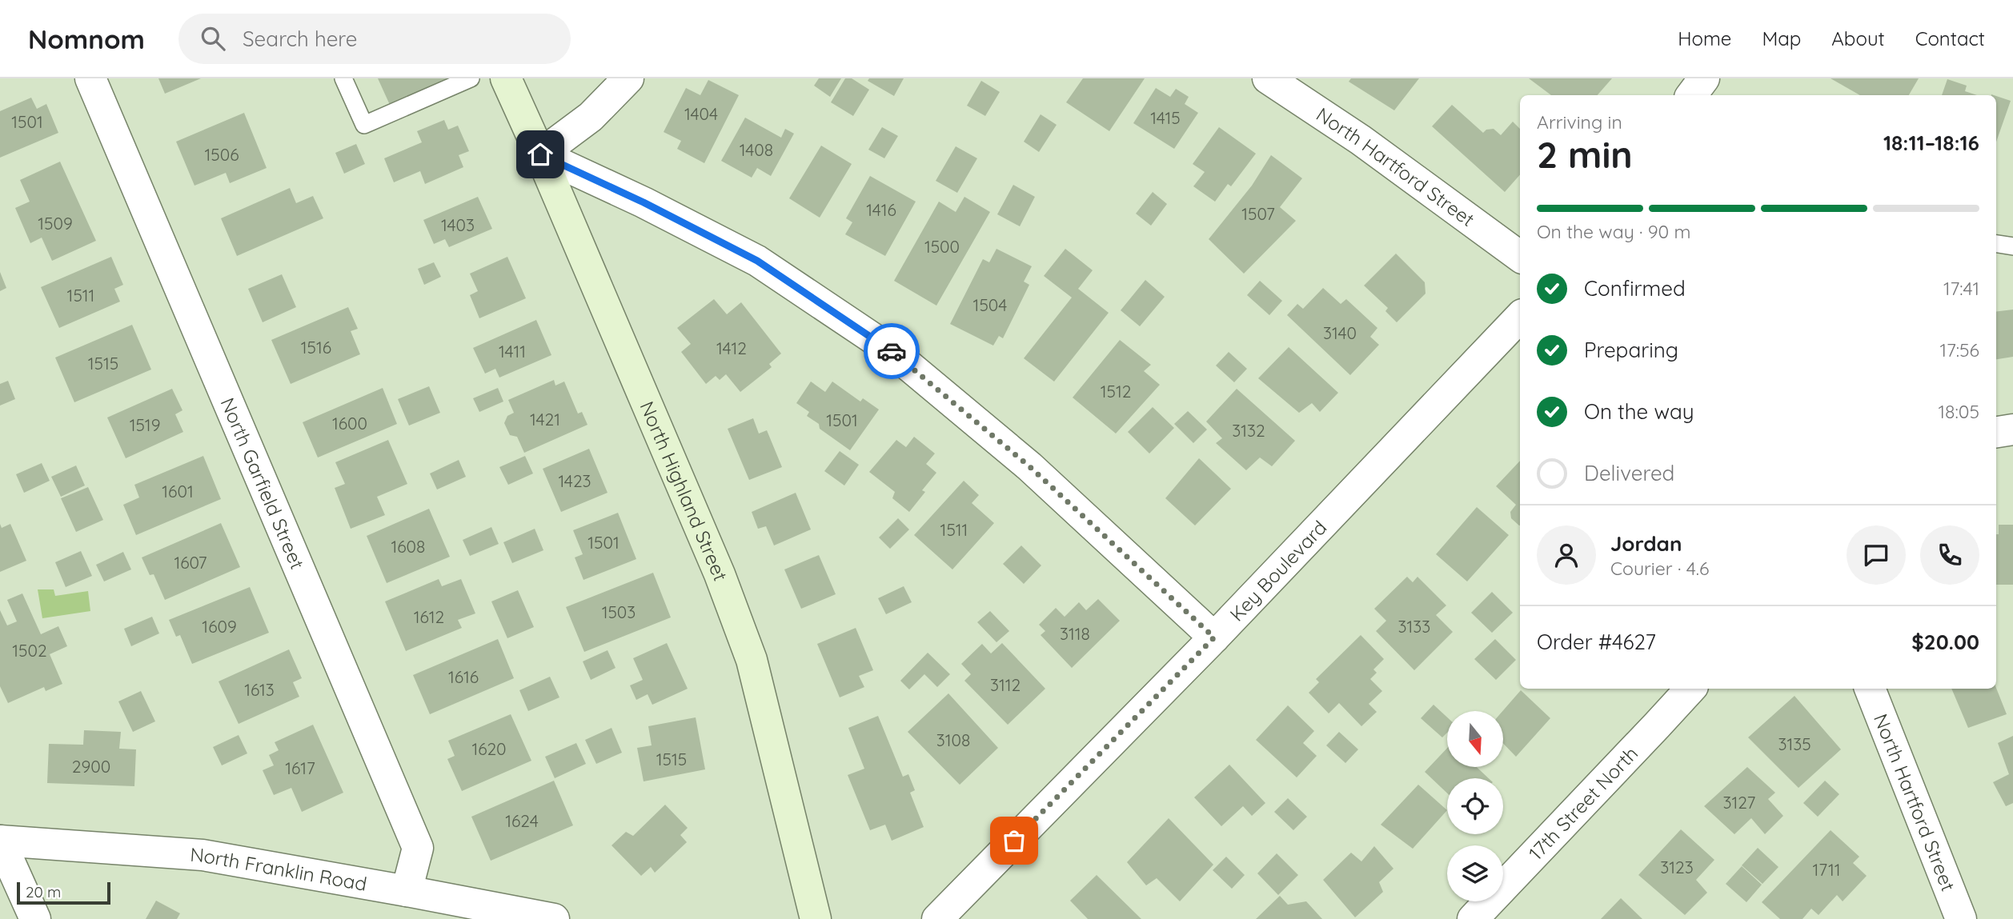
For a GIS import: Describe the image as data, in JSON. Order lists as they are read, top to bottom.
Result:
{
  "streets": {
    "street": [
      "North Hartford Street",
      "North Garfield Street",
      "North Highland Street",
      "Key Boulevard",
      "17th Street North",
      "North Franklin Road"
    ]
  },
  "crossings": [
    ["North Garfield Street", "North Franklin Road"]
  ],
  "house_numbers": [
    "1404",
    "1415",
    "1501",
    "1408",
    "1506",
    "1416",
    "1507",
    "1509",
    "1403",
    "1500",
    "1511",
    "1504",
    "3140",
    "1516",
    "1412",
    "1411",
    "1515",
    "1512",
    "1421",
    "1501",
    "1600",
    "1519",
    "3132",
    "1423",
    "1601",
    "1511",
    "1501",
    "1608",
    "1607",
    "1503",
    "1612",
    "1609",
    "3133",
    "3118",
    "1502",
    "1616",
    "3112",
    "1613",
    "3108",
    "3135",
    "1620",
    "1515",
    "2900",
    "1617",
    "3127",
    "1624",
    "3123",
    "1711"
  ],
  "scale_bar": "20 m",
  "north": "bottom",
  "page": {
    "header": "Nomnom",
    "search": "Search here",
    "nav": [
      "Home",
      "Map",
      "About",
      "Contact"
    ],
    "heading": ["2 min", "Arriving in", "18:11–18:16"],
    "panel": [
      "Jordan",
      "Courier · 4.6",
      "Order #4627",
      "$20.00"
    ],
    "bar": "On the way · 90 m",
    "list": [
      ["Confirmed", "17:41"],
      ["Preparing", "17:56"],
      ["On the way", "18:05"],
      "Delivered"
    ],
    "scale": "20 m"
  }
}
